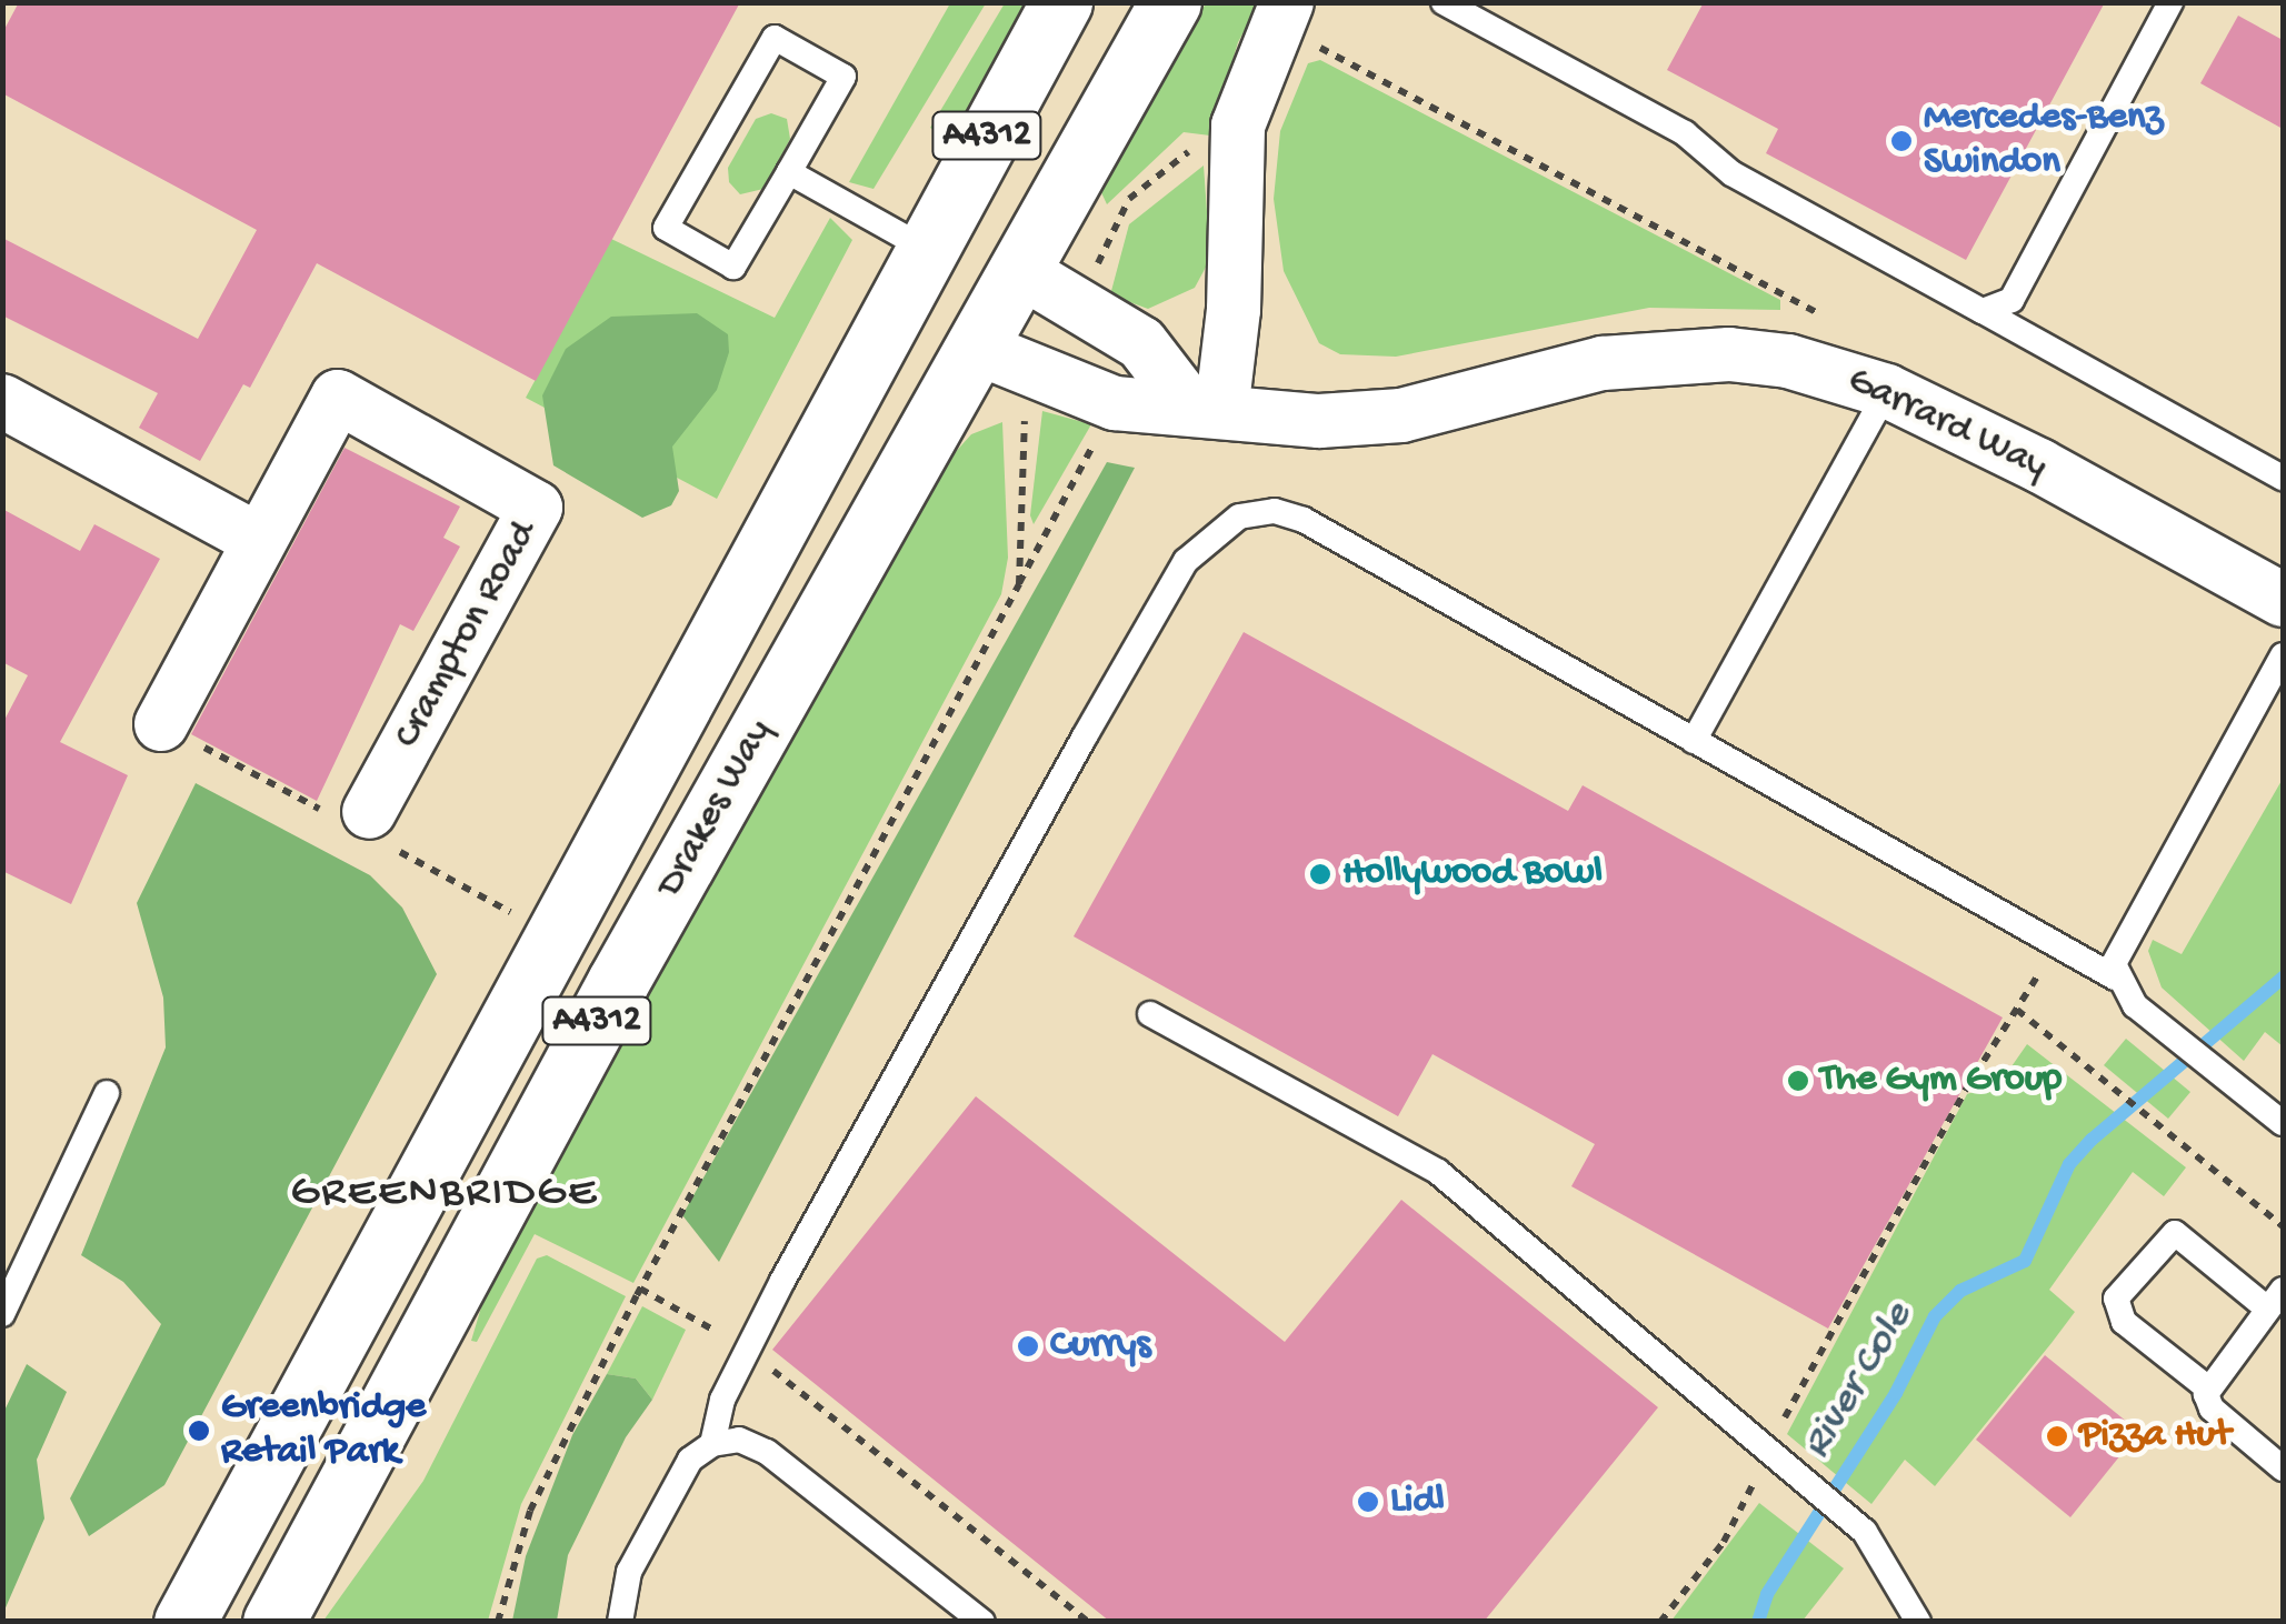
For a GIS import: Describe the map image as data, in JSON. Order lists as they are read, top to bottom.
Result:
{
  "streets": {
    "main road": ["A4312", "Drakes Way"],
    "street": ["Garrard Way", "Crampton Road"]
  },
  "crossings": [
    ["Garrard Way", "Drakes Way"]
  ],
  "districts": ["GREENBRIDGE"],
  "water": ["River Cole"],
  "places": [
    "Mercedes-Benz Swindon",
    "Hollywood Bowl",
    "The Gym Group",
    "Currys",
    "Greenbridge Retail Park",
    "Pizza Hut",
    "Lidl"
  ]
}
